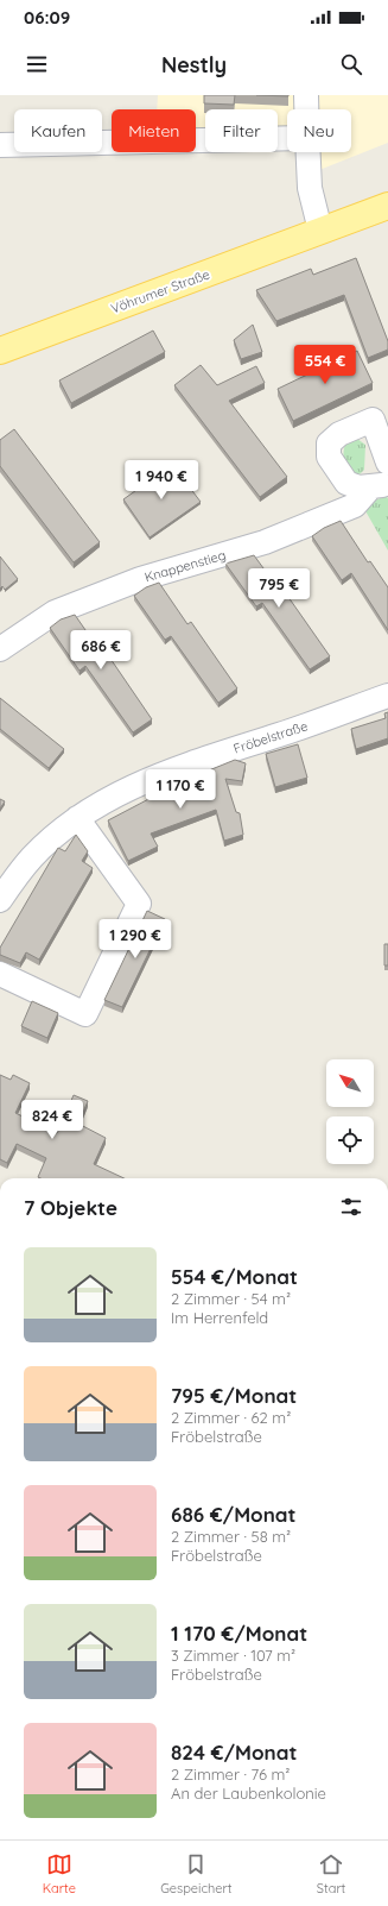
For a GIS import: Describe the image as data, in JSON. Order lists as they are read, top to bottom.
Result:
{
  "streets": {
    "main road": ["Vöhrumer Straße"],
    "street": ["Knappenstieg", "Fröbelstraße"]
  },
  "north": "top left",
  "page": {
    "status": "06:09",
    "header": "Nestly",
    "chip": [
      "Kaufen",
      "Mieten",
      "Filter",
      "Neu"
    ],
    "price": [
      "554 €",
      "1 940 €",
      "795 €",
      "686 €",
      "1 170 €",
      "1 290 €",
      "824 €"
    ],
    "heading": "7 Objekte",
    "list": [
      {
        "name": "554 €/Monat",
        "note": "2 Zimmer · 54 m² · Im Herrenfeld"
      },
      {
        "name": "795 €/Monat",
        "note": "2 Zimmer · 62 m² · Fröbelstraße"
      },
      {
        "name": "686 €/Monat",
        "note": "2 Zimmer · 58 m² · Fröbelstraße"
      },
      {
        "name": "1 170 €/Monat",
        "note": "3 Zimmer · 107 m² · Fröbelstraße"
      },
      {
        "name": "824 €/Monat",
        "note": "2 Zimmer · 76 m² · An der Laubenkolonie"
      }
    ],
    "tabs": ["Karte", "Gespeichert", "Start"]
  }
}
